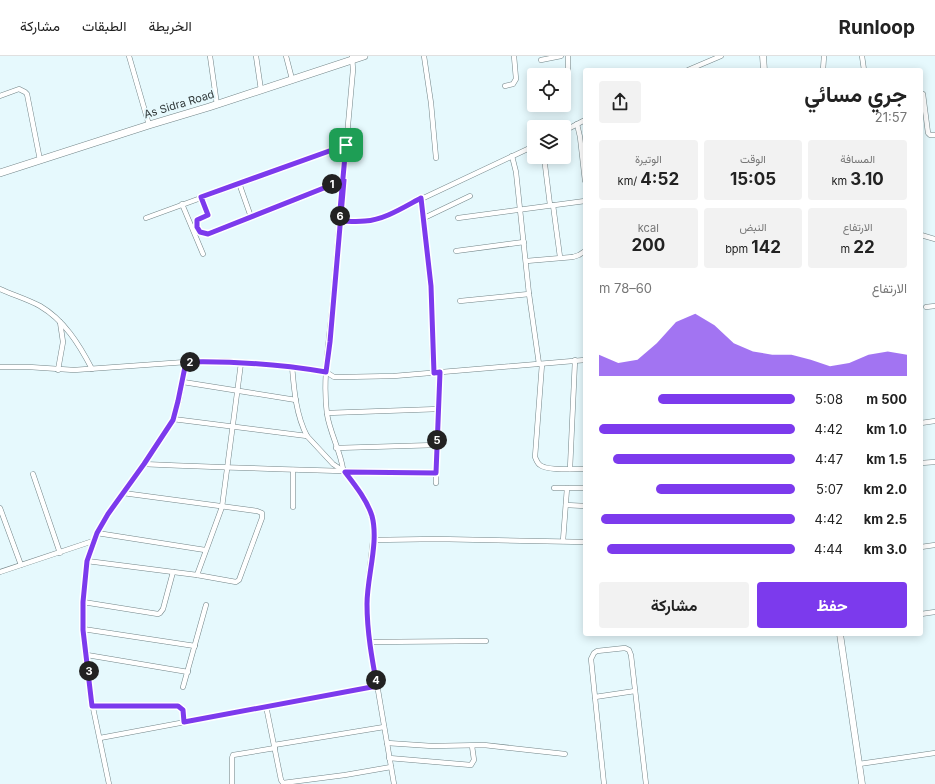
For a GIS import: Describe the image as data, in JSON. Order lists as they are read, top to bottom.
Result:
{
  "streets": {
    "main road": ["As Sidra Road"]
  },
  "page": {
    "header": "Runloop",
    "nav": ["الخريطة", "الطبقات", "مشاركة"],
    "heading": ["جري مسائي", "21:57"],
    "stats": [
      ["المسافة", "3.10 km"],
      ["الوقت", "15:05"],
      ["الوتيرة", "4:52 /km"],
      ["الارتفاع", "22 m"],
      ["النبض", "142 bpm"],
      ["kcal", "200"]
    ],
    "pins": [
      "1",
      "6",
      "2",
      "5",
      "3",
      "4"
    ],
    "chart": ["الارتفاع", "60–78 m"],
    "list": [
      {
        "name": "500 m",
        "note": "5:08"
      },
      {
        "name": "1.0 km",
        "note": "4:42"
      },
      {
        "name": "1.5 km",
        "note": "4:47"
      },
      {
        "name": "2.0 km",
        "note": "5:07"
      },
      {
        "name": "2.5 km",
        "note": "4:42"
      },
      {
        "name": "3.0 km",
        "note": "4:44"
      }
    ],
    "buttons": ["حفظ", "مشاركة"]
  }
}
